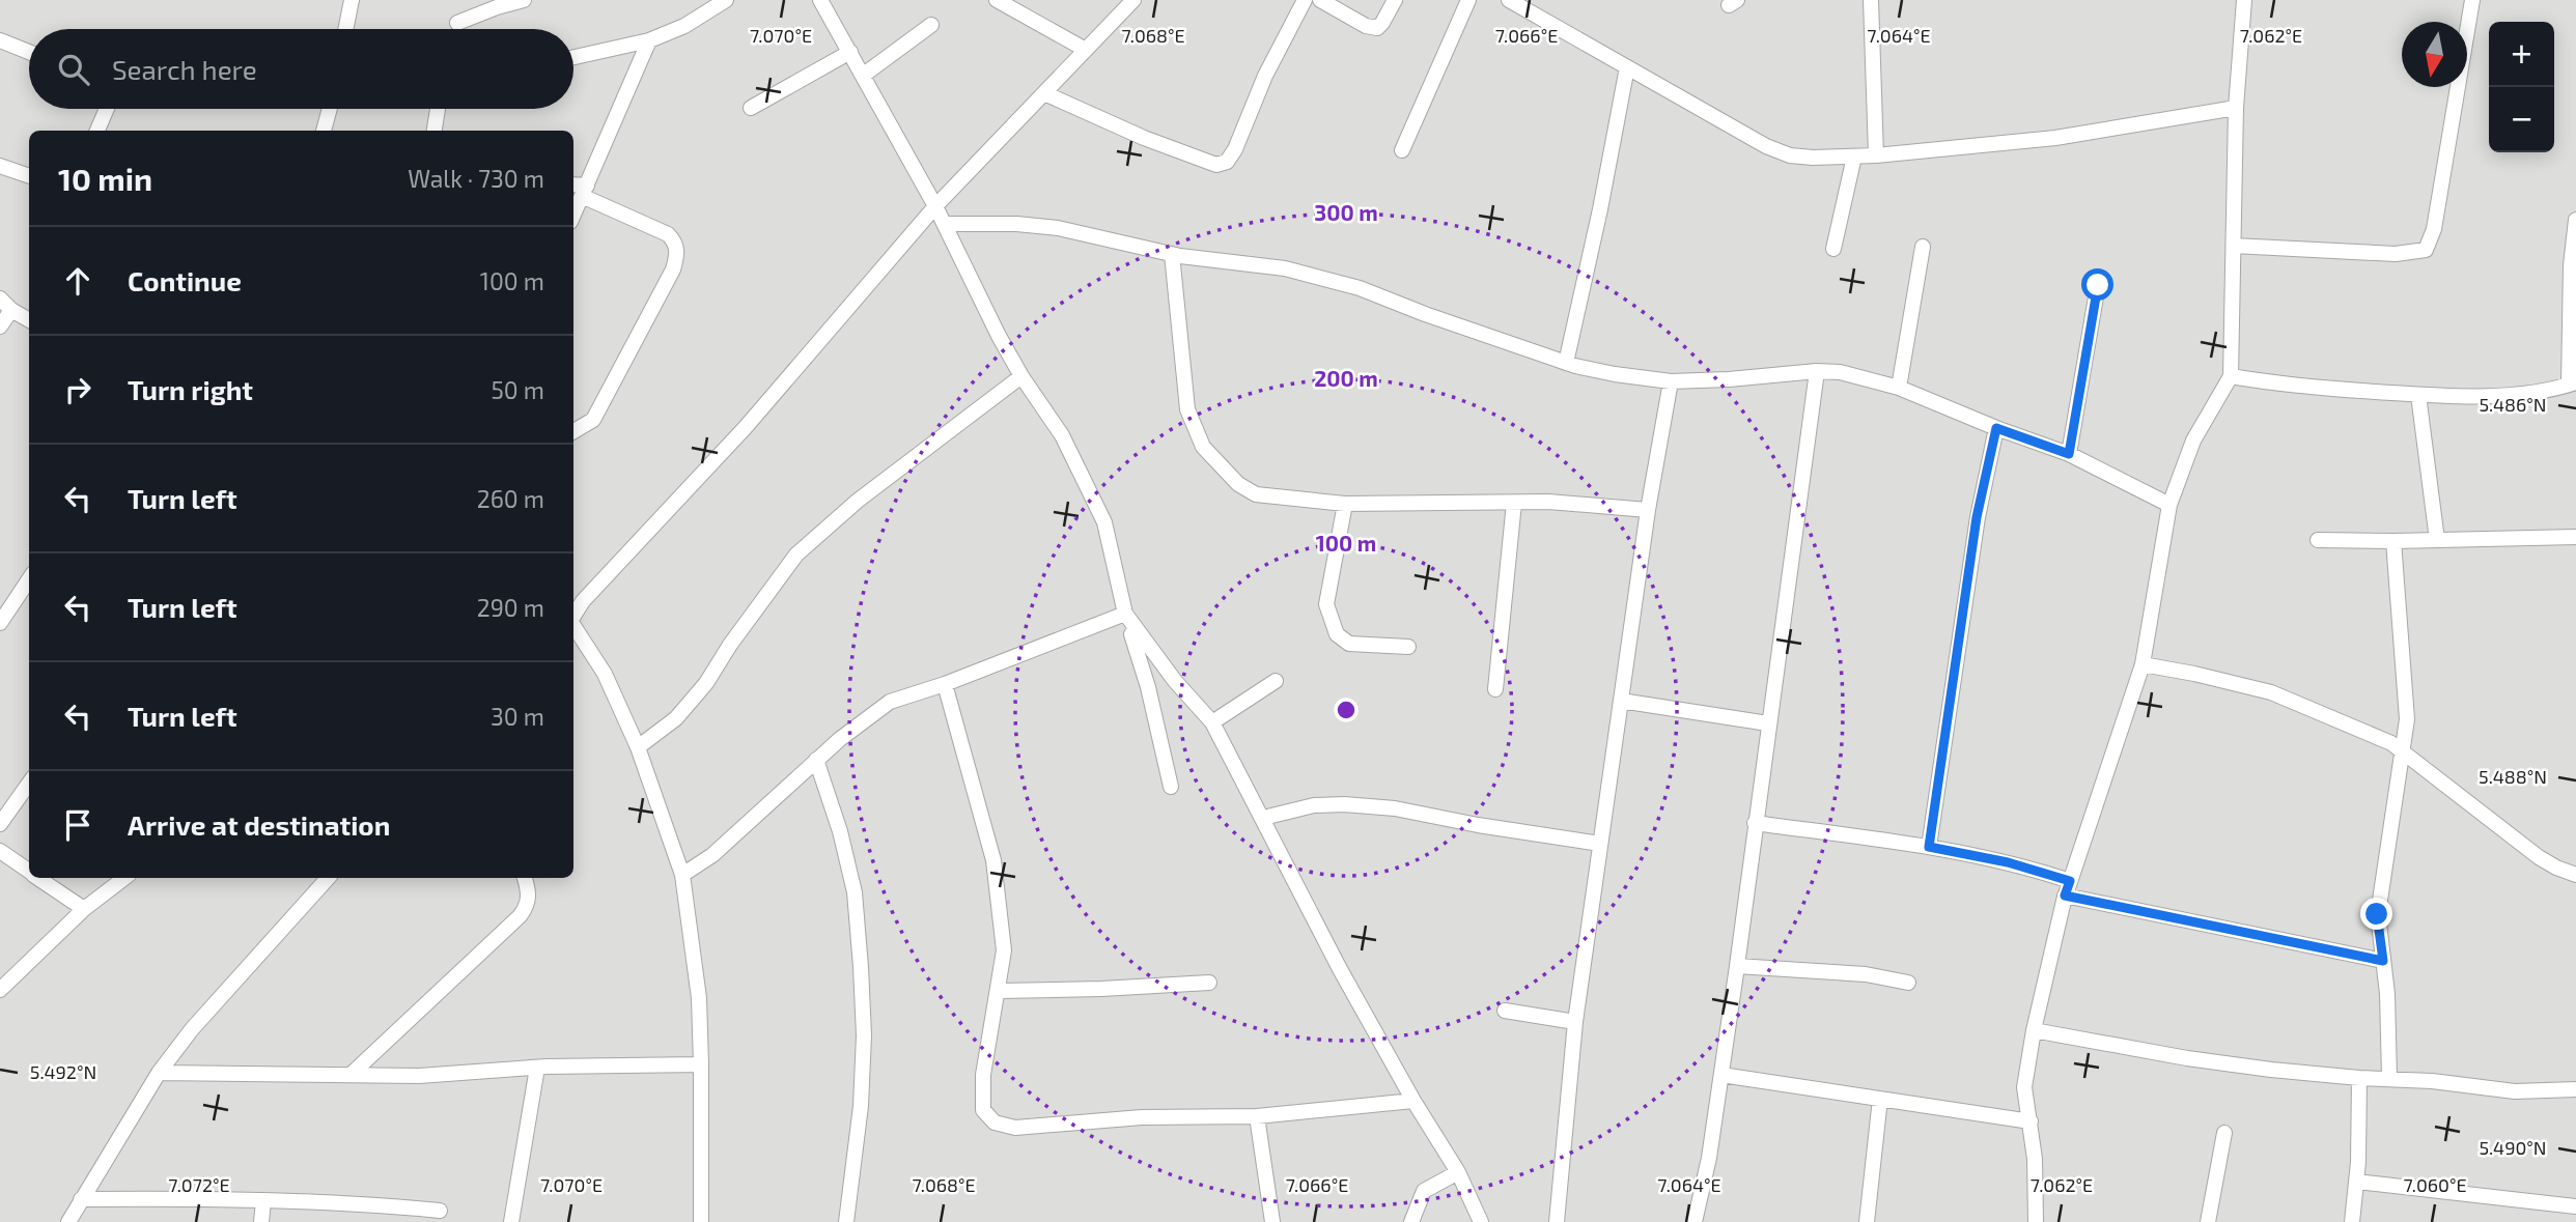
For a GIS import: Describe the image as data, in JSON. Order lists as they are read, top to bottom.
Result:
{
  "north": "bottom",
  "page": {
    "map_buttons": ["+", "−"],
    "search": "Search here",
    "heading": ["10 min", "Walk · 730 m"],
    "list": [
      ["Continue", "100 m"],
      ["Turn right", "50 m"],
      ["Turn left", "260 m"],
      ["Turn left", "290 m"],
      ["Turn left", "30 m"],
      "Arrive at destination"
    ]
  },
  "coordinates": [
    "7.070°E",
    "7.068°E",
    "7.066°E",
    "7.064°E",
    "7.062°E",
    "5.486°N",
    "5.488°N",
    "5.492°N",
    "5.490°N",
    "7.072°E",
    "7.060°E"
  ],
  "rings": ["300 m", "200 m", "100 m"]
}
